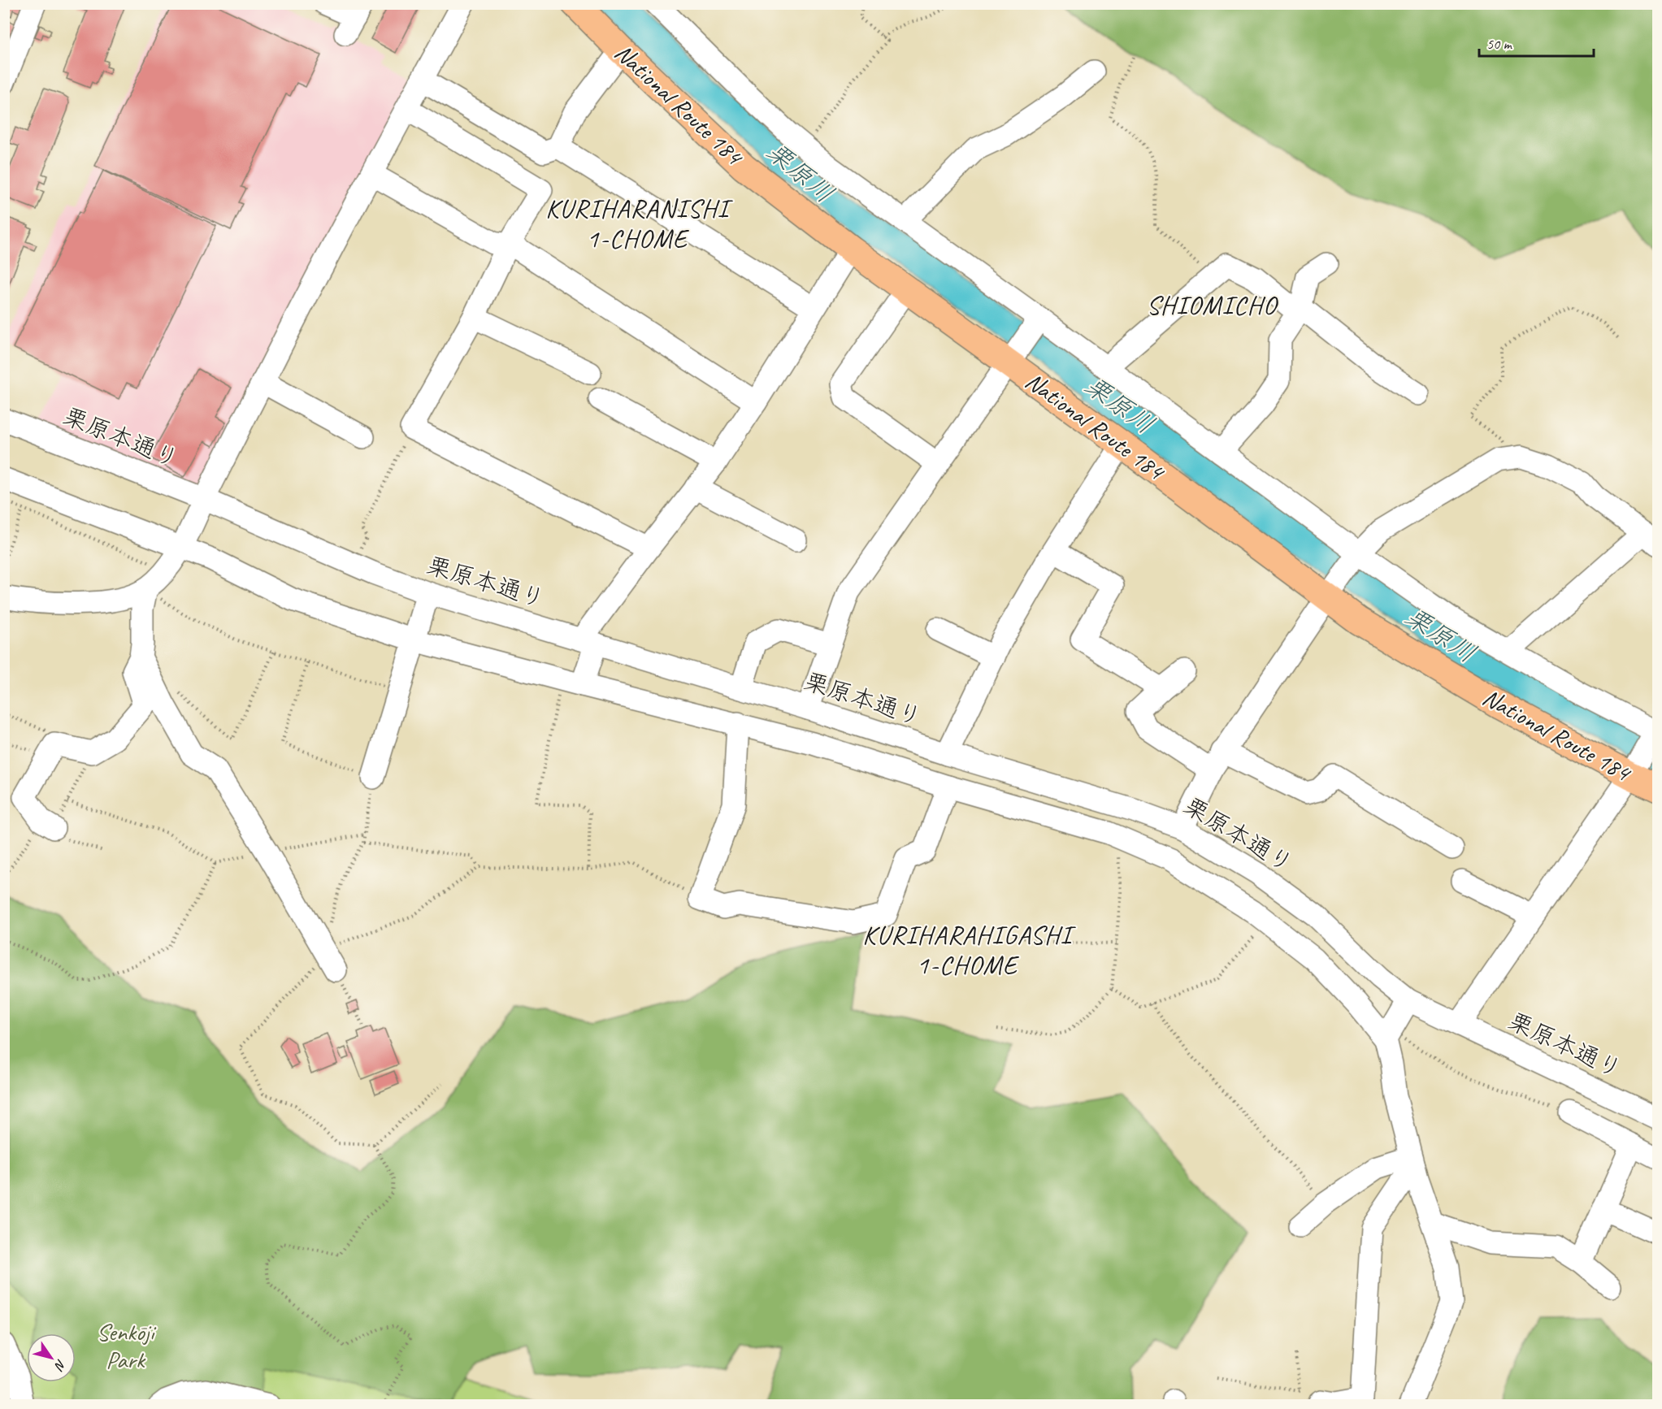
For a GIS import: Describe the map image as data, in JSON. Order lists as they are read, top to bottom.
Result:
{
  "streets": {
    "highway": ["National Route 184"],
    "street": ["栗原本通り"]
  },
  "districts": ["KURIHARANISHI 1-CHOME", "SHIOMICHO", "KURIHARAHIGASHI 1-CHOME"],
  "water": ["栗原川"],
  "parks": ["Senkōji Park"],
  "scale_bar": "50 m",
  "north": "bottom right"
}
